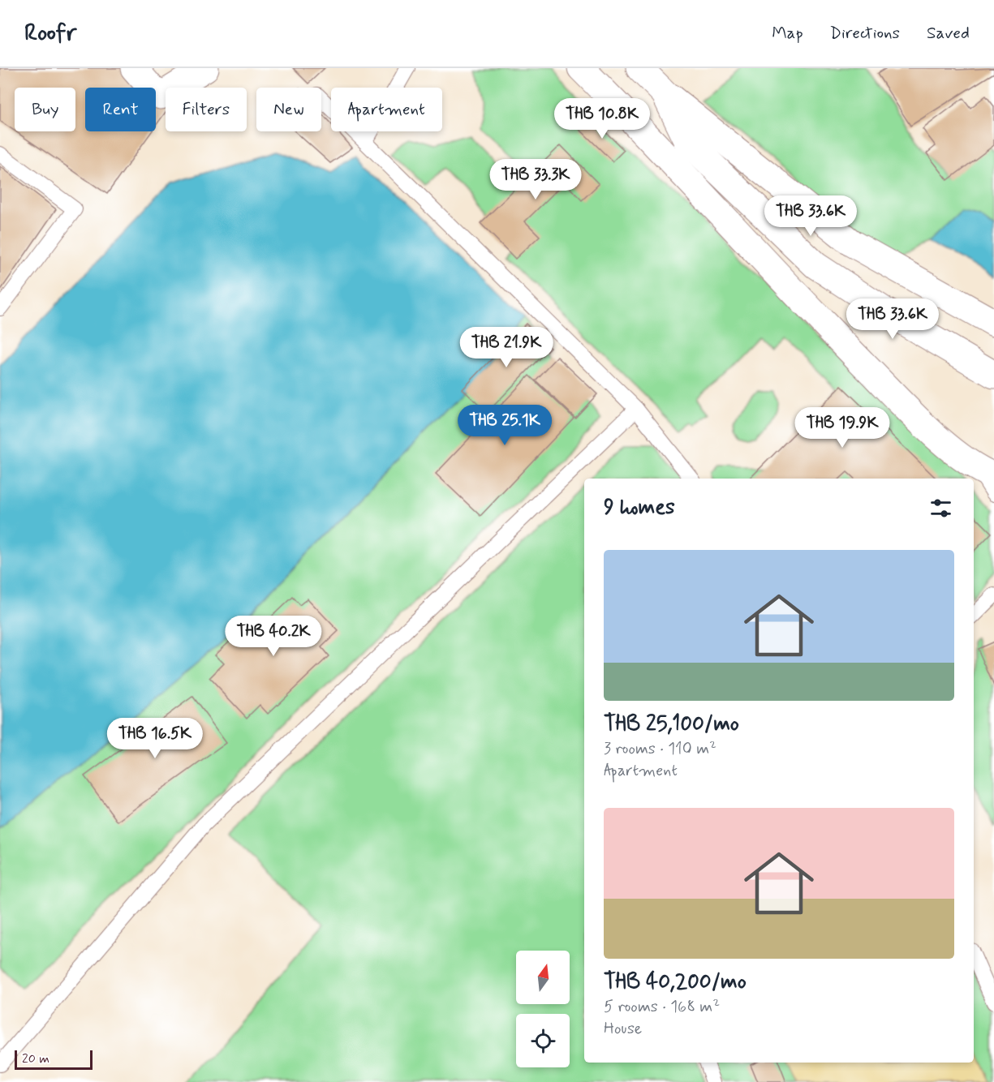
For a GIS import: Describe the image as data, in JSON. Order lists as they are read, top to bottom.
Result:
{
  "scale_bar": "20 m",
  "north": "top",
  "page": {
    "header": "Roofr",
    "nav": ["Map", "Directions", "Saved"],
    "chip": [
      "Buy",
      "Rent",
      "Filters",
      "New",
      "Apartment"
    ],
    "price": [
      "THB 10.8K",
      "THB 33.3K",
      "THB 33.6K",
      "THB 33.6K",
      "THB 21.9K",
      "THB 25.1K",
      "THB 19.9K",
      "THB 40.2K",
      "THB 16.5K"
    ],
    "heading": "9 homes",
    "list": [
      {
        "name": "THB 25,100/mo",
        "note": "3 rooms · 110 m² · Apartment"
      },
      {
        "name": "THB 40,200/mo",
        "note": "5 rooms · 168 m² · House"
      }
    ],
    "scale": "20 m"
  }
}
